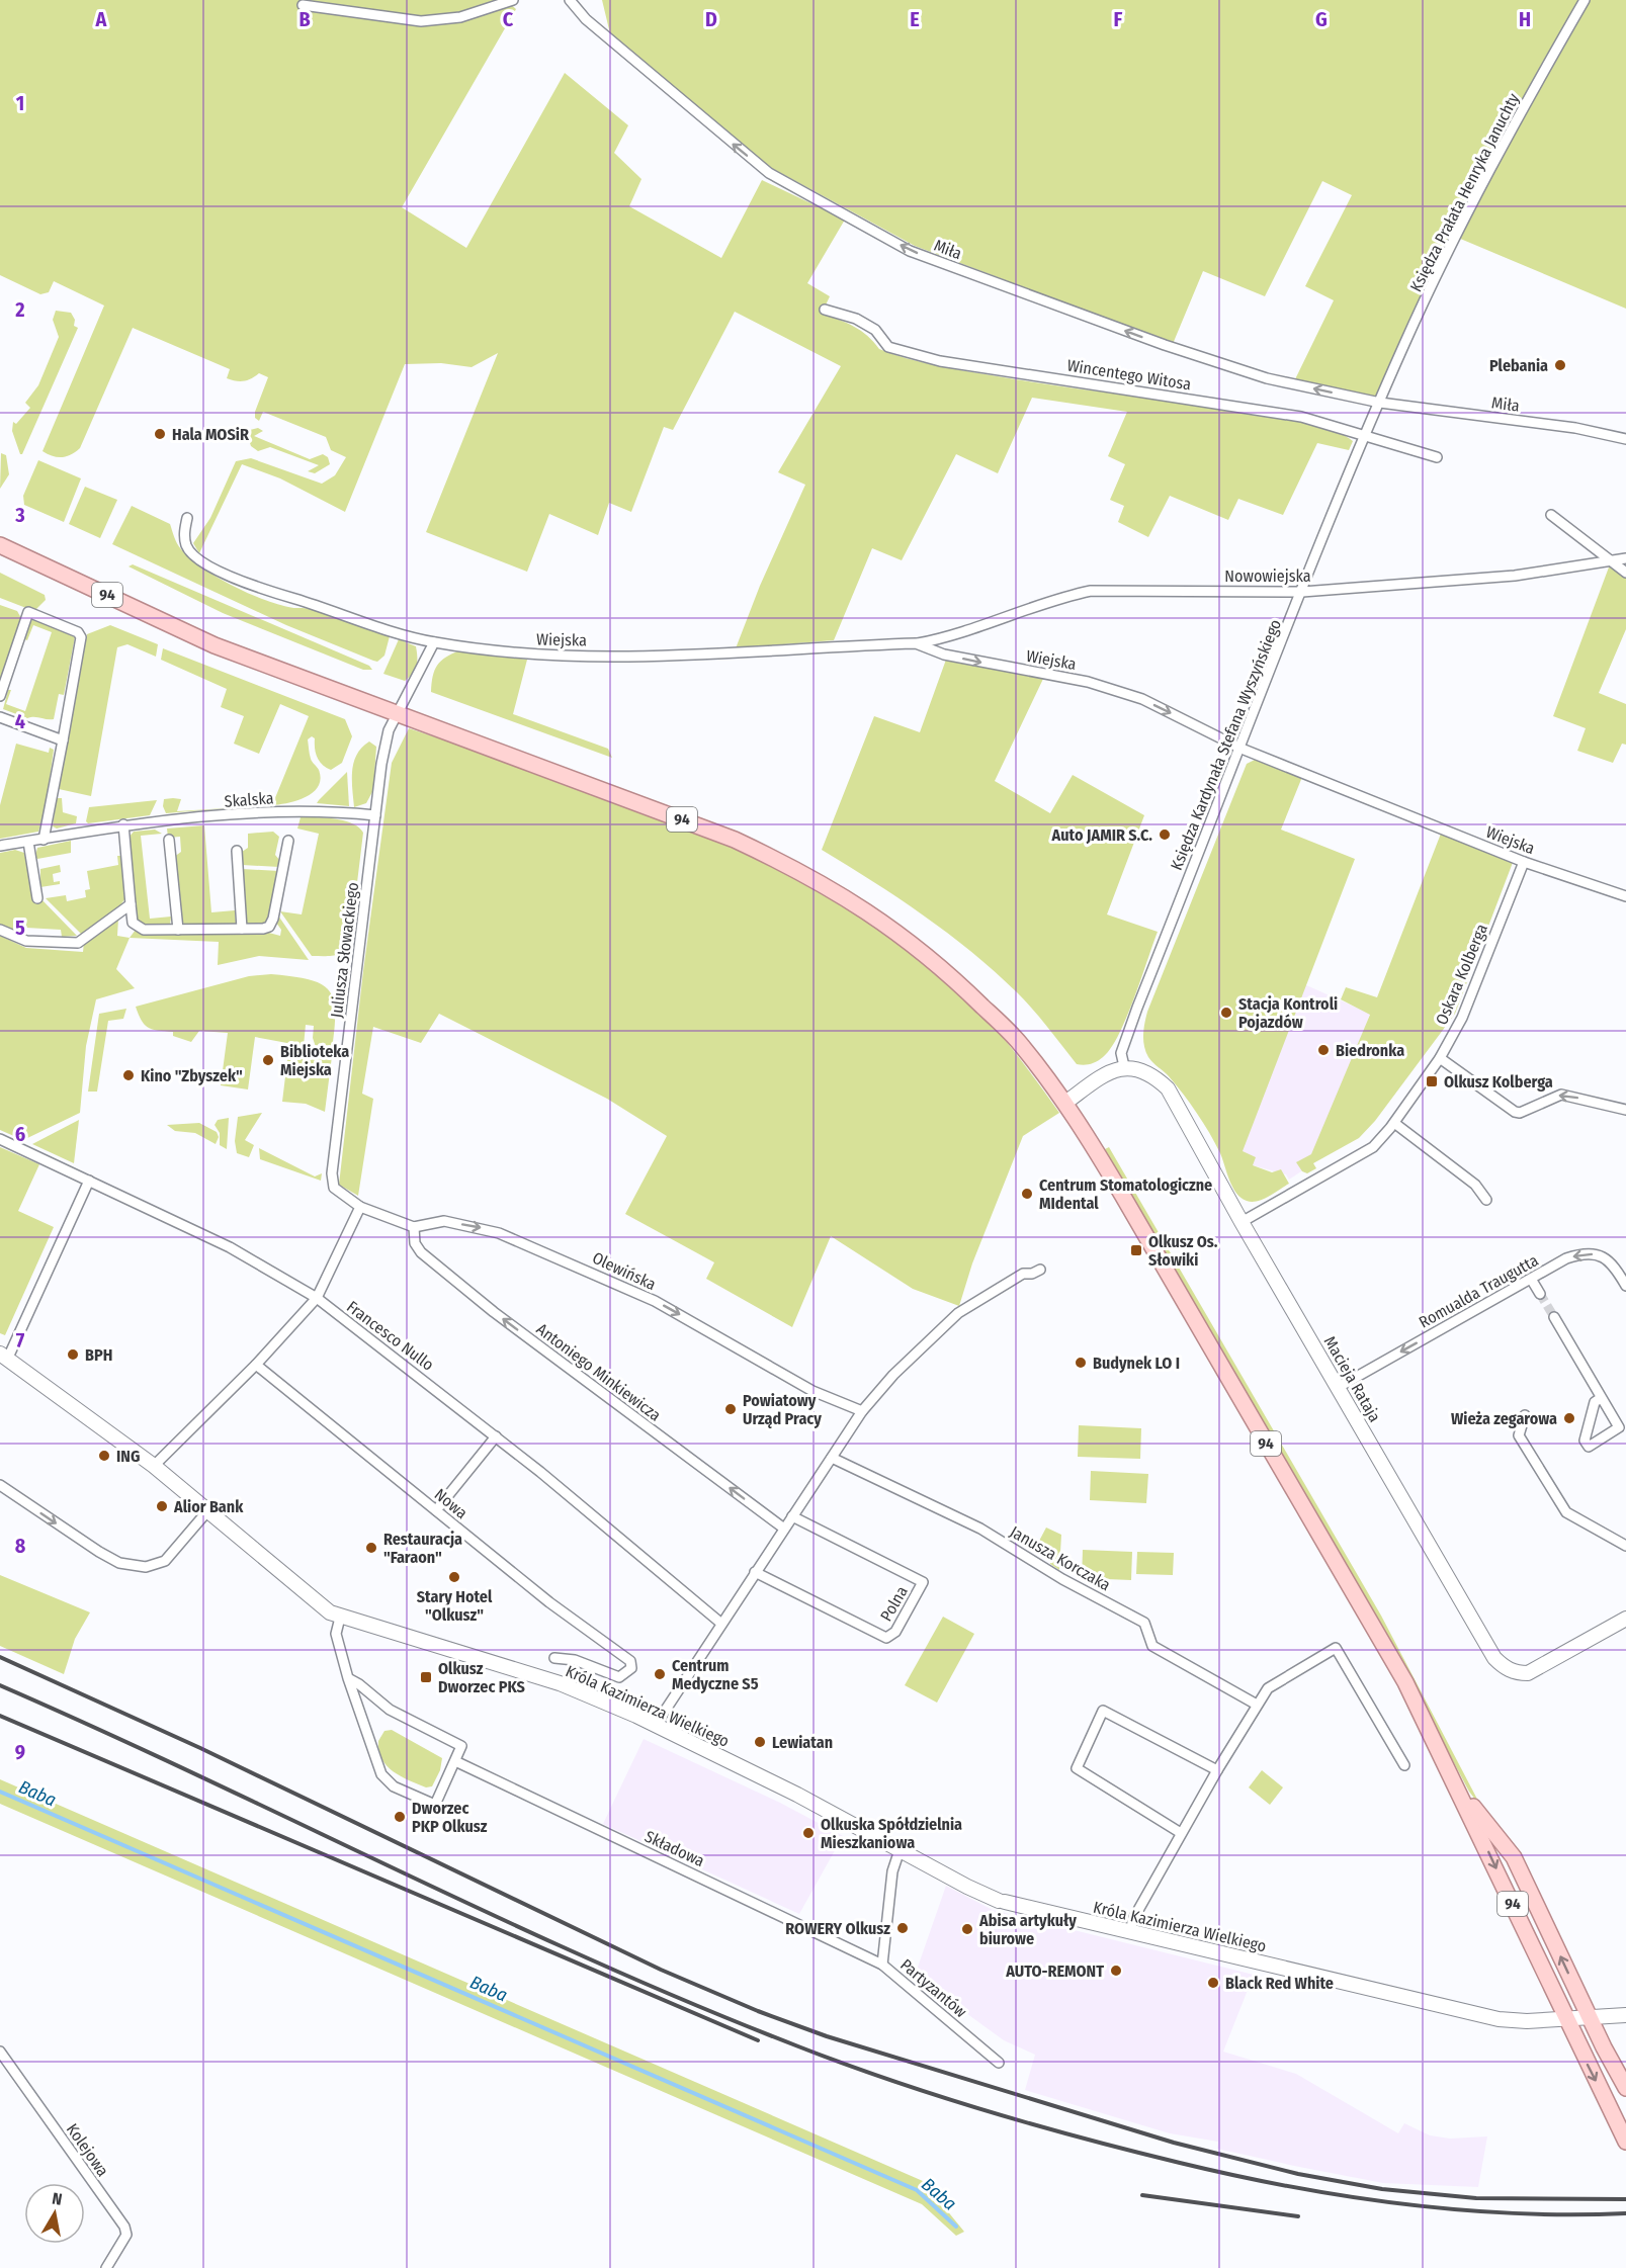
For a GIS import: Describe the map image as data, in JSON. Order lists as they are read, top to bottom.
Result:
{
  "streets": {
    "main road": ["94"],
    "street": [
      "Księdza Prałata Henryka Januchty",
      "Miła",
      "Wincentego Witosa",
      "Nowowiejska",
      "Wiejska",
      "Księdza Kardynała Stefana Wyszyńskiego",
      "Skalska",
      "Juliusza Słowackiego",
      "Oskara Kolberga",
      "Olewińska",
      "Romualda Traugutta",
      "Francesco Nullo",
      "Antoniego Minkiewicza",
      "Macieja Rataja",
      "Nowa",
      "Janusza Korczaka",
      "Polna",
      "Króla Kazimierza Wielkiego",
      "Składowa",
      "Partyzantów",
      "Kolejowa"
    ]
  },
  "crossings": [
    ["Księdza Prałata Henryka Januchty", "Miła"],
    ["Wincentego Witosa", "Księdza Kardynała Stefana Wyszyńskiego"],
    ["Nowowiejska", "Wiejska"],
    ["Nowowiejska", "Księdza Kardynała Stefana Wyszyńskiego"],
    ["94", "Juliusza Słowackiego"],
    ["94", "Króla Kazimierza Wielkiego"],
    ["Wiejska", "Księdza Kardynała Stefana Wyszyńskiego"],
    ["Wiejska", "Juliusza Słowackiego"],
    ["Wiejska", "Oskara Kolberga"],
    ["Księdza Kardynała Stefana Wyszyńskiego", "Macieja Rataja"],
    ["Skalska", "Juliusza Słowackiego"],
    ["Juliusza Słowackiego", "Olewińska"],
    ["Oskara Kolberga", "Macieja Rataja"],
    ["Olewińska", "Antoniego Minkiewicza"],
    ["Romualda Traugutta", "Macieja Rataja"],
    ["Króla Kazimierza Wielkiego", "Partyzantów"],
    ["Składowa", "Partyzantów"]
  ],
  "one_way": [
    "Miła",
    "Olewińska",
    "Romualda Traugutta",
    "Antoniego Minkiewicza"
  ],
  "water": ["Baba"],
  "places": {
    "other": [
      "Plebania",
      "Hala MOSiR",
      "Auto JAMIR S.C.",
      "Stacja Kontroli Pojazdów",
      "Biedronka",
      "Biblioteka Miejska",
      "Kino \"Zbyszek\"",
      "Centrum Stomatologiczne MIdental",
      "BPH",
      "Budynek LO I",
      "Powiatowy Urząd Pracy",
      "Wieża zegarowa",
      "ING",
      "Alior Bank",
      "Restauracja \"Faraon\"",
      "Stary Hotel \"Olkusz\"",
      "Centrum Medyczne S5",
      "Lewiatan",
      "Dworzec PKP Olkusz",
      "Olkuska Spółdzielnia Mieszkaniowa",
      "ROWERY Olkusz",
      "Abisa artykuły biurowe",
      "AUTO-REMONT",
      "Black Red White"
    ],
    "transit": ["Olkusz Kolberga", "Olkusz Os. Słowiki", "Olkusz Dworzec PKS"]
  },
  "north": "top",
  "grid": {
    "columns": [
      "A",
      "B",
      "C",
      "D",
      "E",
      "F",
      "G",
      "H"
    ],
    "rows": [
      "1",
      "2",
      "3",
      "4",
      "5",
      "6",
      "7",
      "8",
      "9"
    ]
  }
}
